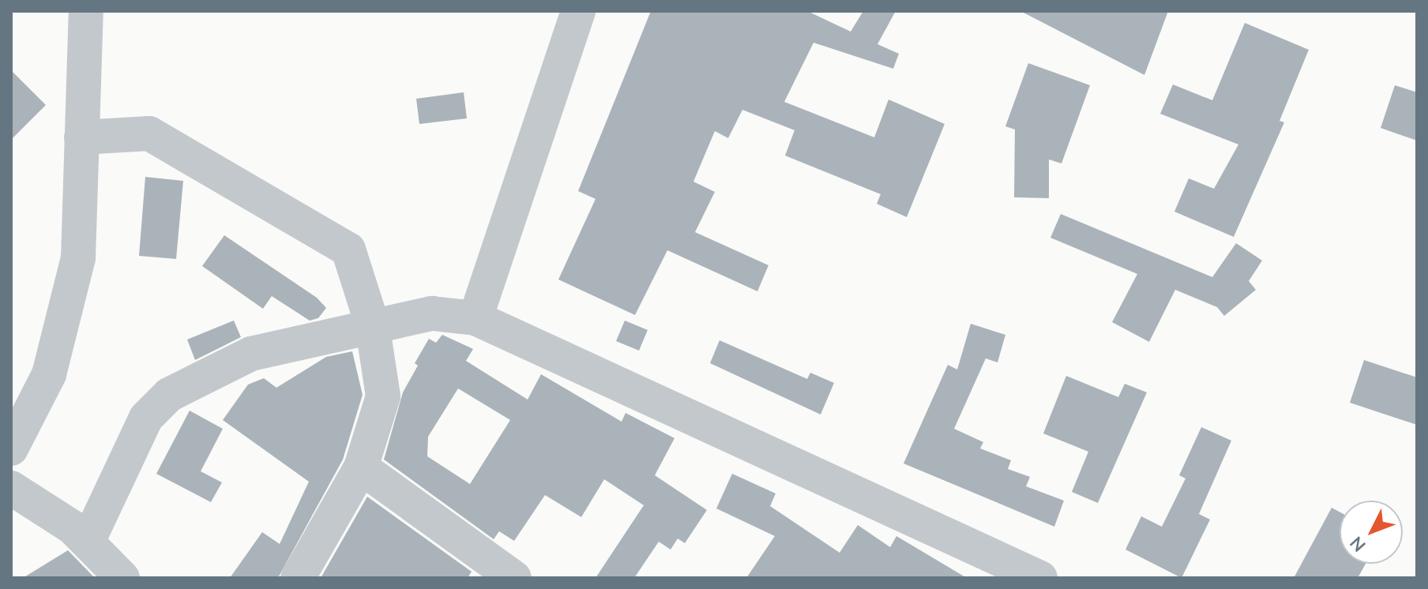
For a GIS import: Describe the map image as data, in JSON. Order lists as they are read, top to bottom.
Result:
{
  "north": "bottom left"
}
